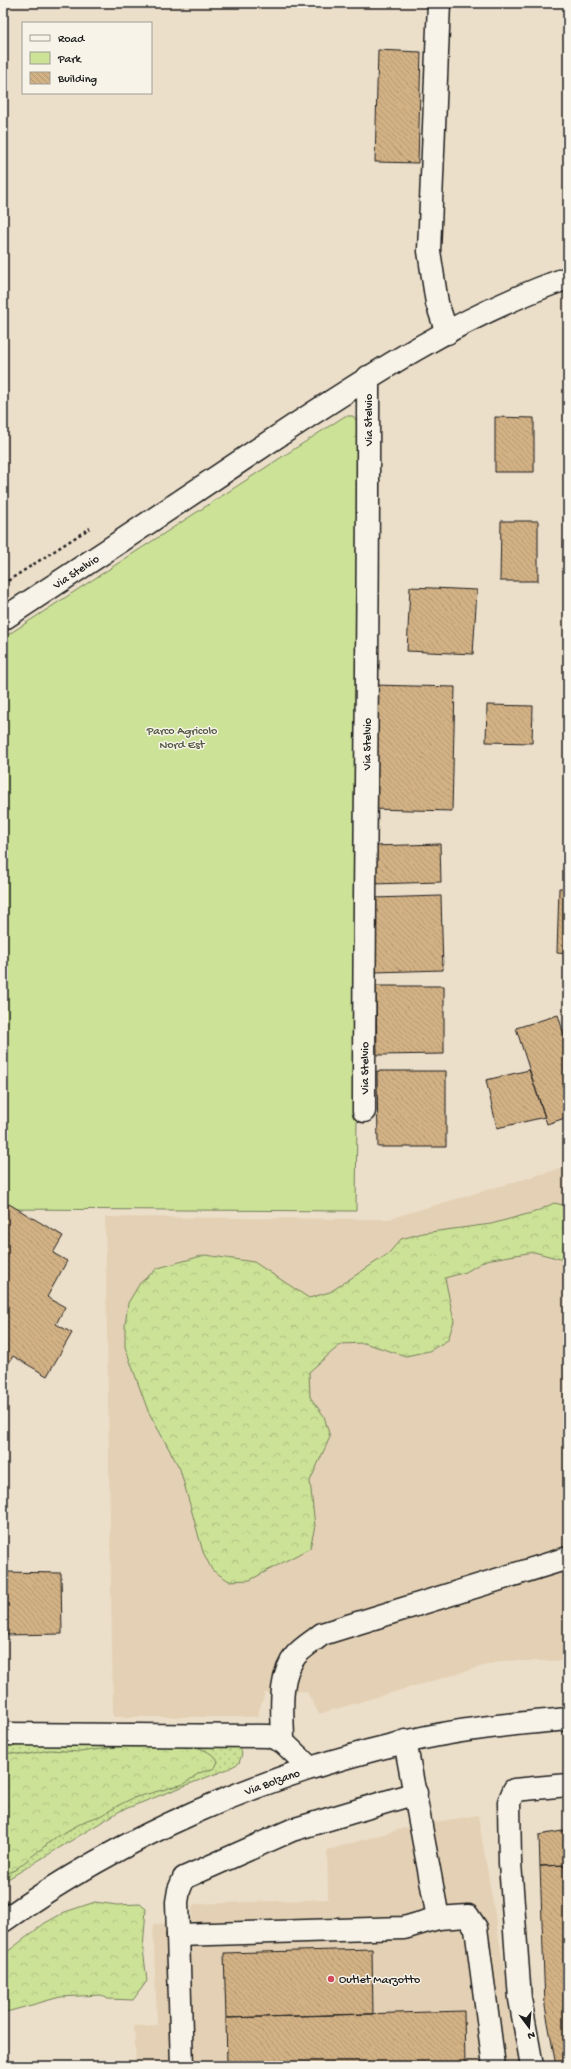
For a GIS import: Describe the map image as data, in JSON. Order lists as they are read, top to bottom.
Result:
{
  "streets": {
    "street": ["Via Stelvio", "Via Bolzano"]
  },
  "parks": ["Parco Agricolo Nord Est"],
  "places": ["Outlet Marzotto"],
  "legend": ["Road", "Park", "Building"],
  "north": "bottom"
}
